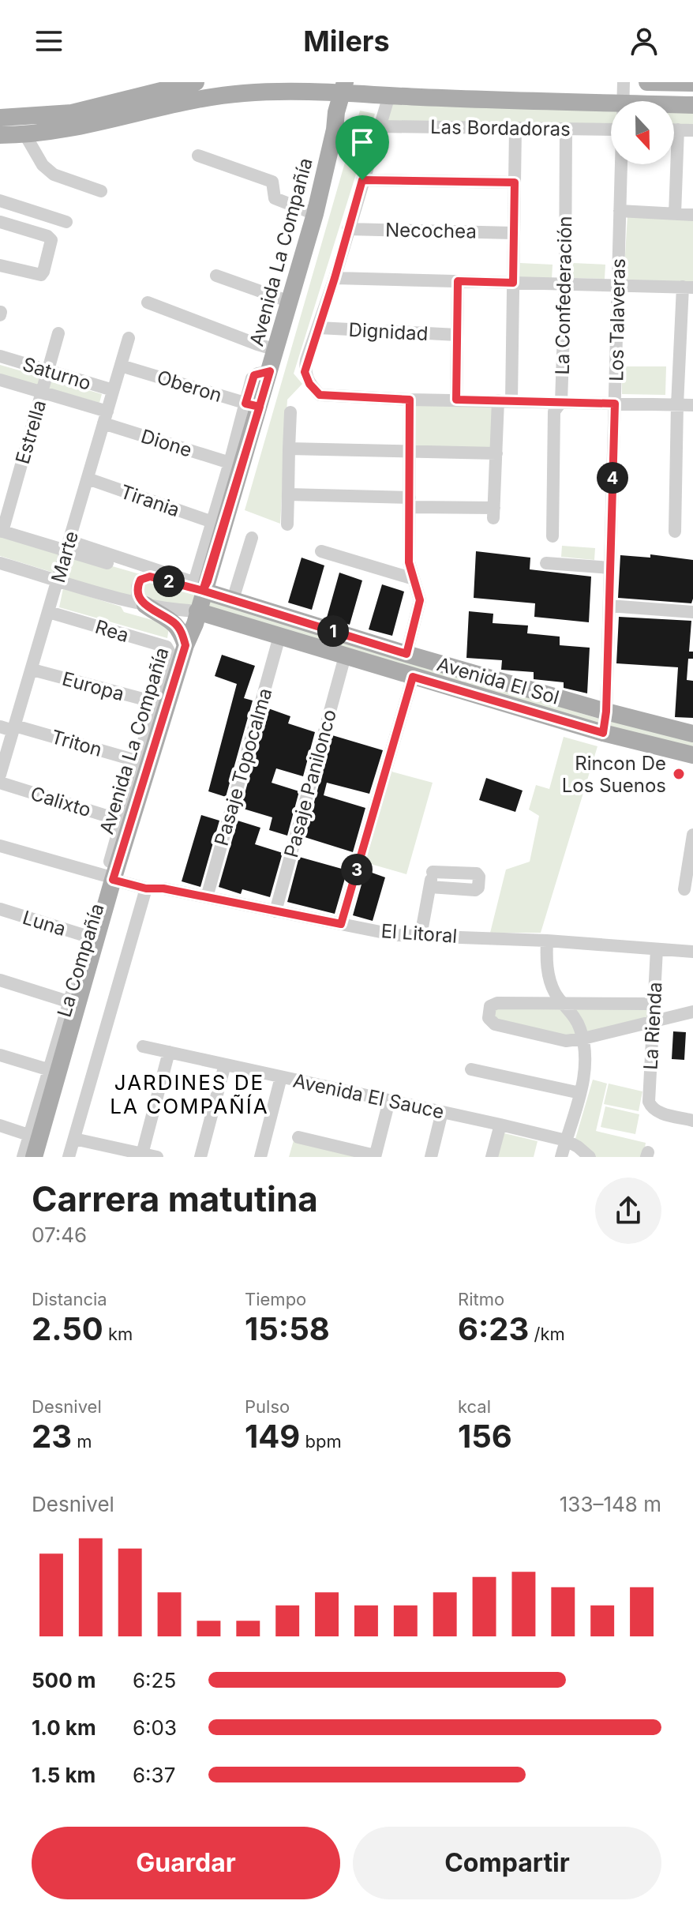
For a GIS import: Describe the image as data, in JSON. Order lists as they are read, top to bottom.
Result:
{
  "streets": {
    "main road": ["Avenida La Compañía", "Avenida El Sol"],
    "street": [
      "Las Bordadoras",
      "Necochea",
      "La Confederación",
      "Los Talaveras",
      "Dignidad",
      "Saturno",
      "Oberon",
      "Estrella",
      "Dione",
      "Tirania",
      "Marte",
      "Rea",
      "Europa",
      "Triton",
      "Pasaje Topocalma",
      "Pasaje Panilonco",
      "Calixto",
      "Luna",
      "El Litoral",
      "La Compañía",
      "La Rienda",
      "Avenida El Sauce"
    ]
  },
  "crossings": [
    ["Las Bordadoras", "La Confederación"],
    ["Avenida La Compañía", "Oberon"],
    ["Avenida La Compañía", "Avenida El Sol"],
    ["Avenida La Compañía", "El Litoral"],
    ["Avenida La Compañía", "La Compañía"],
    ["Los Talaveras", "Avenida El Sol"],
    ["Saturno", "Estrella"],
    ["Saturno", "Dione"],
    ["Saturno", "Marte"],
    ["Oberon", "Marte"],
    ["Dione", "Marte"],
    ["Tirania", "Marte"],
    ["Marte", "Rea"],
    ["Marte", "Avenida El Sol"],
    ["Marte", "Europa"],
    ["Marte", "Triton"],
    ["Rea", "La Compañía"],
    ["Avenida El Sol", "Pasaje Topocalma"],
    ["Avenida El Sol", "Pasaje Panilonco"],
    ["Europa", "La Compañía"],
    ["Triton", "La Compañía"],
    ["Pasaje Topocalma", "El Litoral"],
    ["Pasaje Panilonco", "El Litoral"],
    ["Calixto", "La Compañía"],
    ["Luna", "La Compañía"],
    ["El Litoral", "La Compañía"],
    ["El Litoral", "La Rienda"]
  ],
  "districts": ["JARDINES DE LA COMPAÑÍA"],
  "places": ["Rincon De Los Suenos"],
  "north": "bottom",
  "page": {
    "header": "Milers",
    "pins": [
      "4",
      "2",
      "1",
      "3"
    ],
    "heading": ["Carrera matutina", "07:46"],
    "stats": [
      ["Distancia", "2.50 km"],
      ["Tiempo", "15:58"],
      ["Ritmo", "6:23 /km"],
      ["Desnivel", "23 m"],
      ["Pulso", "149 bpm"],
      ["kcal", "156"]
    ],
    "chart": ["Desnivel", "133–148 m"],
    "list": [
      {
        "name": "500 m",
        "note": "6:25"
      },
      {
        "name": "1.0 km",
        "note": "6:03"
      },
      {
        "name": "1.5 km",
        "note": "6:37"
      }
    ],
    "buttons": ["Guardar", "Compartir"]
  }
}
